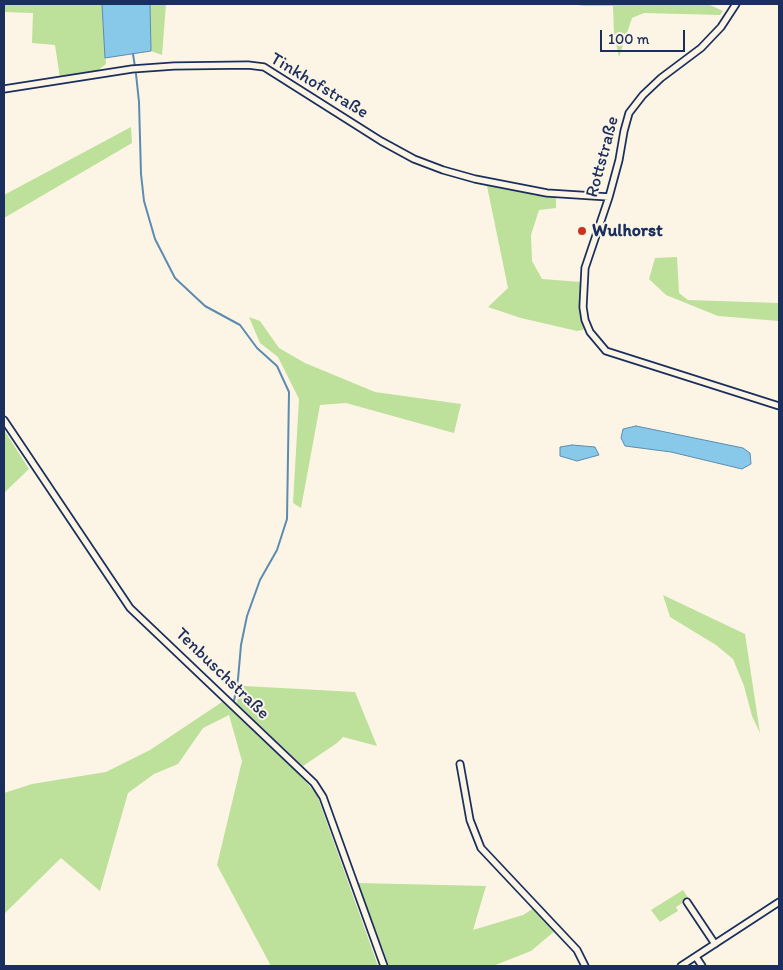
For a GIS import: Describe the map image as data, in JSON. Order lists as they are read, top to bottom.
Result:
{
  "streets": {
    "street": ["Tinkhofstraße", "Rottstraße", "Tenbuschstraße"]
  },
  "crossings": [
    ["Tinkhofstraße", "Rottstraße"]
  ],
  "places": ["Wulhorst"],
  "scale_bar": "100 m"
}
